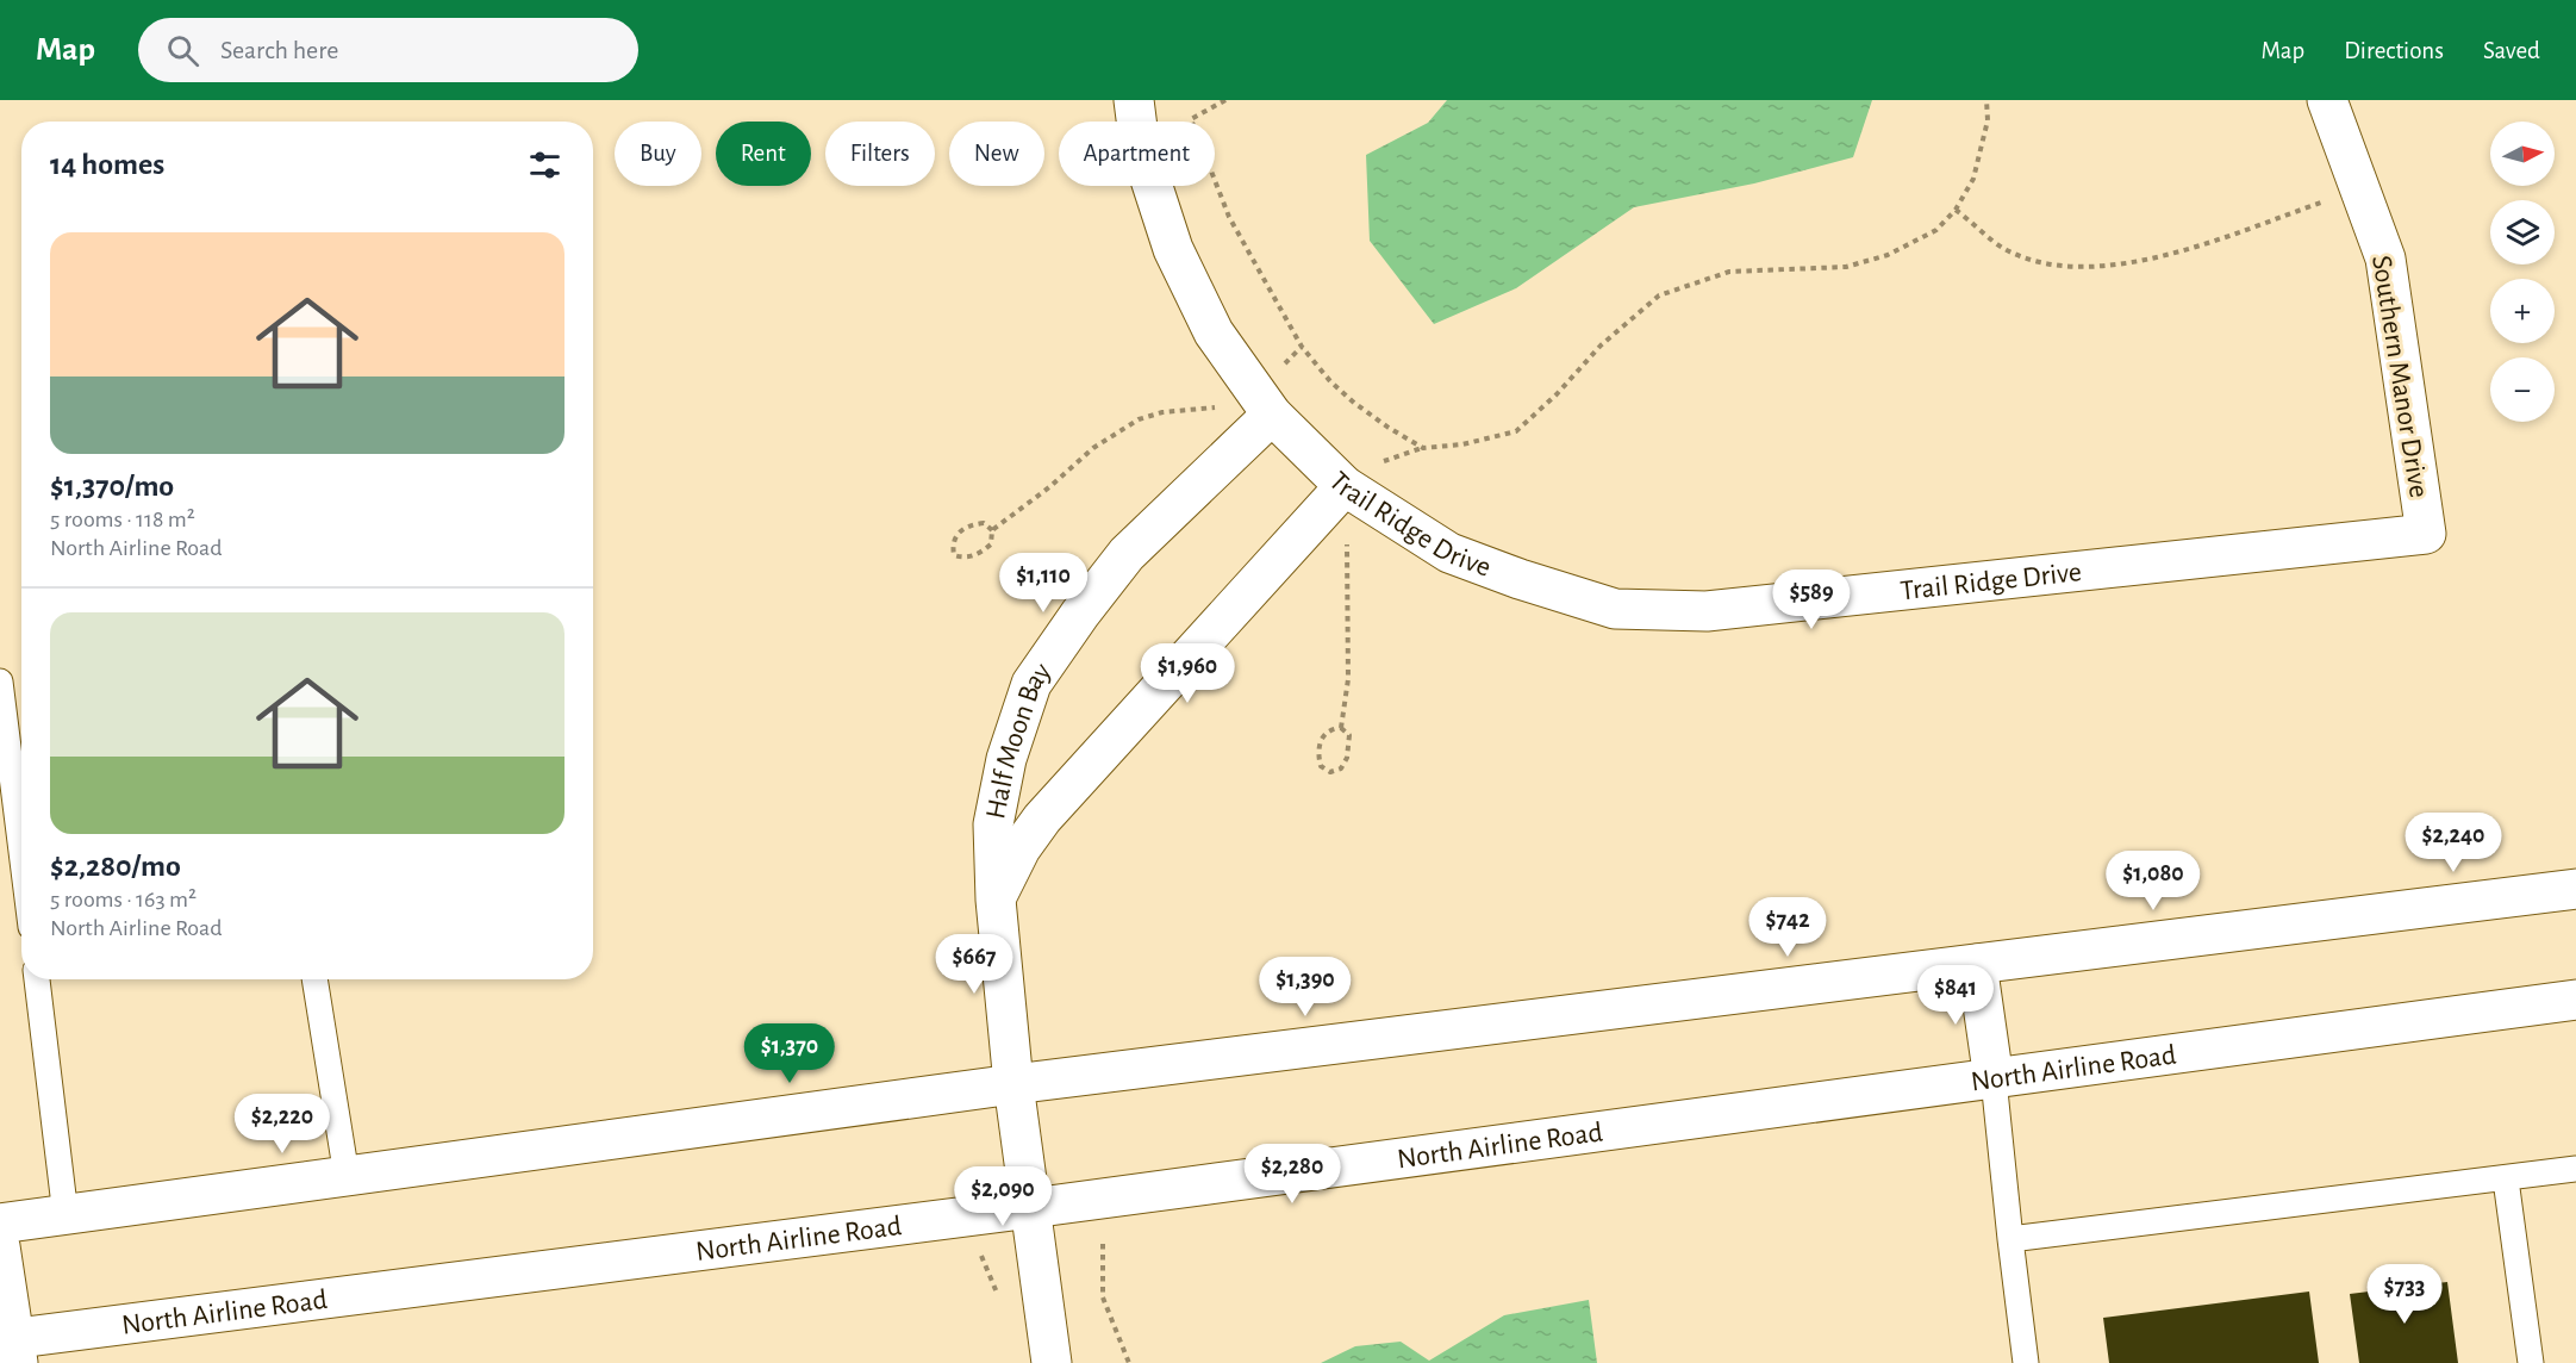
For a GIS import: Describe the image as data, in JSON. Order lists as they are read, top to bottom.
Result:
{
  "streets": {
    "main road": [
      "Southern Manor Drive",
      "Trail Ridge Drive",
      "Half Moon Bay",
      "North Airline Road"
    ]
  },
  "crossings": [
    ["Southern Manor Drive", "Trail Ridge Drive"],
    ["Trail Ridge Drive", "Half Moon Bay"],
    ["Half Moon Bay", "North Airline Road"]
  ],
  "north": "right",
  "page": {
    "header": "Map",
    "search": "Search here",
    "nav": ["Map", "Directions", "Saved"],
    "map_buttons": ["+", "−"],
    "chip": [
      "Buy",
      "Rent",
      "Filters",
      "New",
      "Apartment"
    ],
    "heading": "14 homes",
    "list": [
      {
        "name": "$1,370/mo",
        "note": "5 rooms · 118 m² · North Airline Road"
      },
      {
        "name": "$2,280/mo",
        "note": "5 rooms · 163 m² · North Airline Road"
      }
    ],
    "price": [
      "$1,110",
      "$589",
      "$1,960",
      "$2,240",
      "$1,080",
      "$742",
      "$667",
      "$1,390",
      "$841",
      "$1,370",
      "$2,220",
      "$2,280",
      "$2,090",
      "$733"
    ]
  }
}
